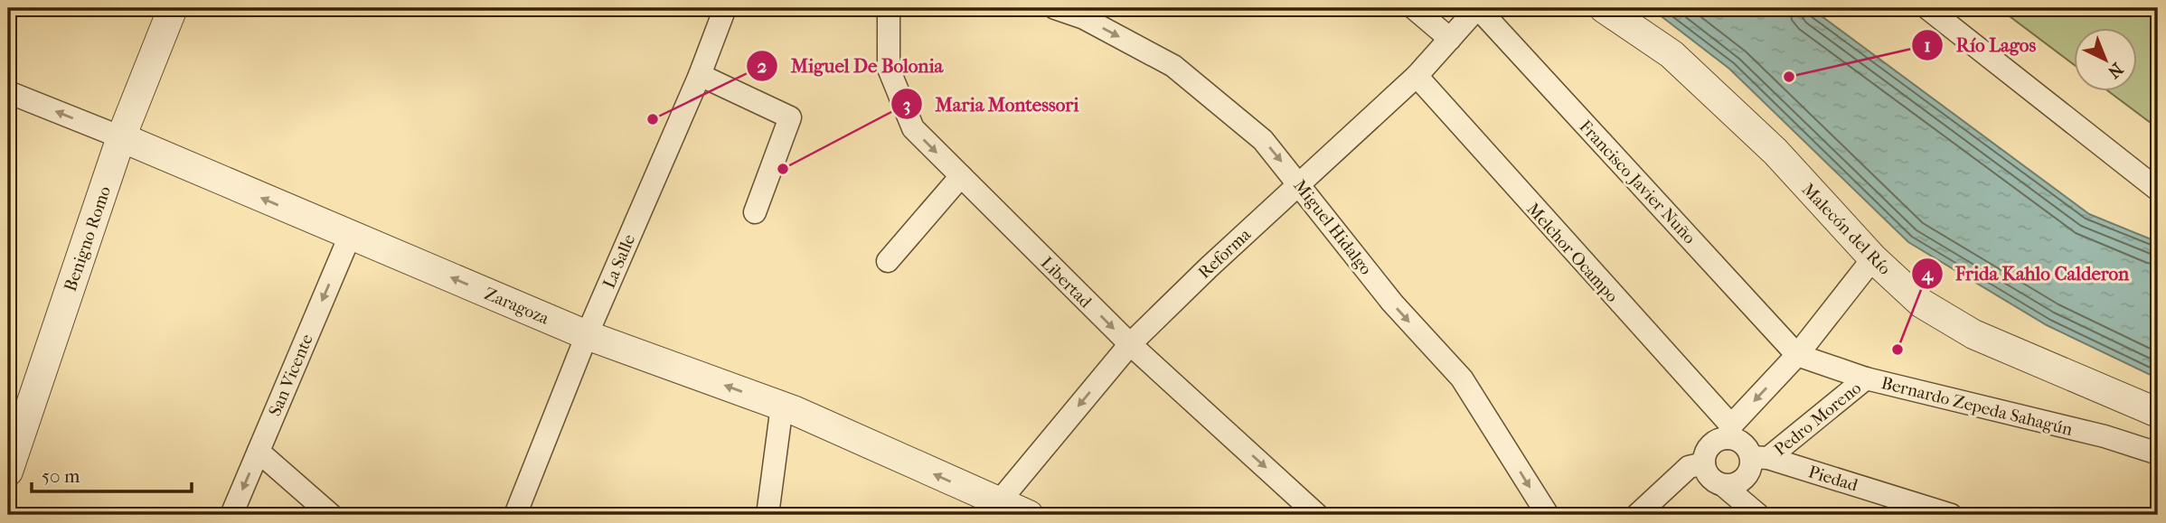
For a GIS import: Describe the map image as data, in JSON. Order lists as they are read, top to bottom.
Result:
{
  "streets": {
    "street": [
      "Francisco Javier Nuño",
      "Miguel Hidalgo",
      "Malecón del Río",
      "Benigno Romo",
      "Melchor Ocampo",
      "Reforma",
      "La Salle",
      "Libertad",
      "Zaragoza",
      "San Vicente",
      "Bernardo Zepeda Sahagún",
      "Pedro Moreno",
      "Piedad"
    ]
  },
  "crossings": [
    ["Francisco Javier Nuño", "Reforma"],
    ["Francisco Javier Nuño", "Bernardo Zepeda Sahagún"],
    ["Miguel Hidalgo", "Reforma"],
    ["Benigno Romo", "Zaragoza"],
    ["Melchor Ocampo", "Reforma"],
    ["Melchor Ocampo", "Pedro Moreno"],
    ["Melchor Ocampo", "Piedad"],
    ["Reforma", "Libertad"],
    ["Reforma", "Zaragoza"],
    ["La Salle", "Zaragoza"],
    ["Zaragoza", "San Vicente"],
    ["Bernardo Zepeda Sahagún", "Pedro Moreno"],
    ["Pedro Moreno", "Piedad"]
  ],
  "one_way": [
    "Miguel Hidalgo",
    "Libertad",
    "Zaragoza",
    "San Vicente"
  ],
  "places": [
    "Río Lagos",
    "Miguel De Bolonia",
    "Maria Montessori",
    "Frida Kahlo Calderon"
  ],
  "scale_bar": "50 m",
  "north": "bottom right"
}
